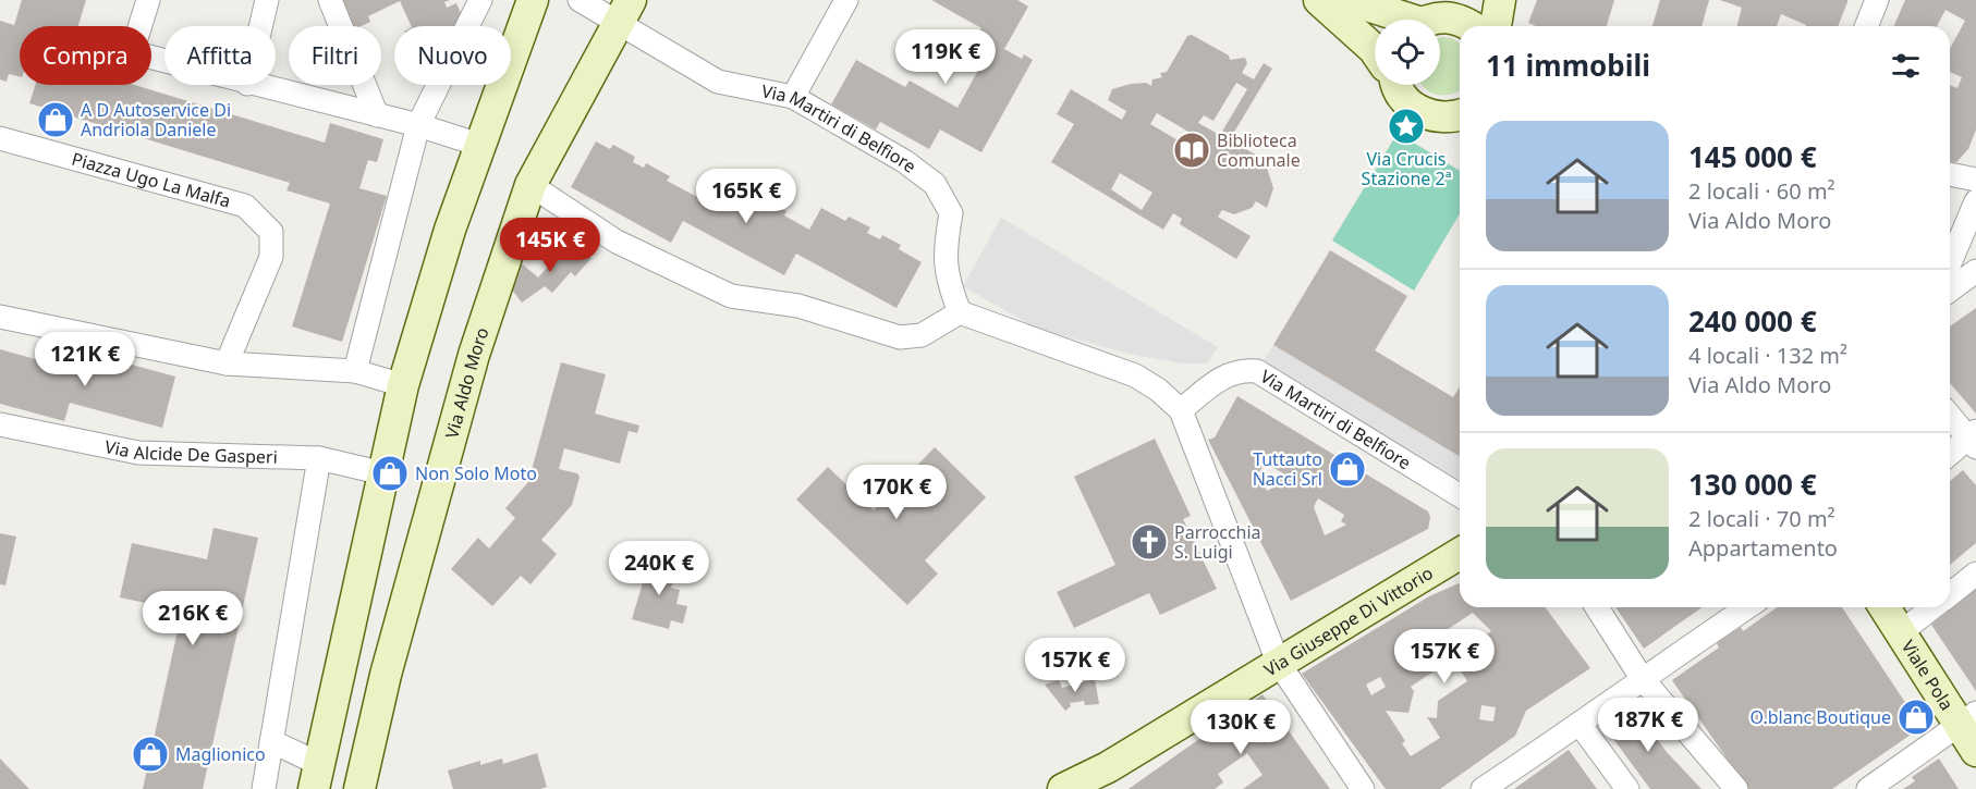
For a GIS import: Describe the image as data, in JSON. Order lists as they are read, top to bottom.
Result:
{
  "streets": {
    "main road": ["Via Aldo Moro", "Via Giuseppe Di Vittorio", "Viale Pola"],
    "street": ["Via Martiri di Belfiore", "Piazza Ugo La Malfa", "Via Alcide De Gasperi"]
  },
  "crossings": [
    ["Via Martiri di Belfiore", "Via Aldo Moro"]
  ],
  "places": {
    "shop": [
      "A D Autoservice Di Andriola Daniele",
      "Tuttauto Nacci Srl",
      "Non Solo Moto",
      "O.blanc Boutique",
      "Maglionico"
    ],
    "place": ["Via Crucis Stazione 2ª"],
    "library": ["Biblioteca Comunale"],
    "church": ["Parrocchia S. Luigi"]
  },
  "page": {
    "chip": [
      "Compra",
      "Affitta",
      "Filtri",
      "Nuovo"
    ],
    "heading": "11 immobili",
    "price": [
      "119K €",
      "165K €",
      "145K €",
      "121K €",
      "170K €",
      "240K €",
      "216K €",
      "157K €",
      "157K €",
      "187K €",
      "130K €"
    ],
    "list": [
      {
        "name": "145 000 €",
        "note": "2 locali · 60 m² · Via Aldo Moro"
      },
      {
        "name": "240 000 €",
        "note": "4 locali · 132 m² · Via Aldo Moro"
      },
      {
        "name": "130 000 €",
        "note": "2 locali · 70 m² · Appartamento"
      }
    ]
  }
}
